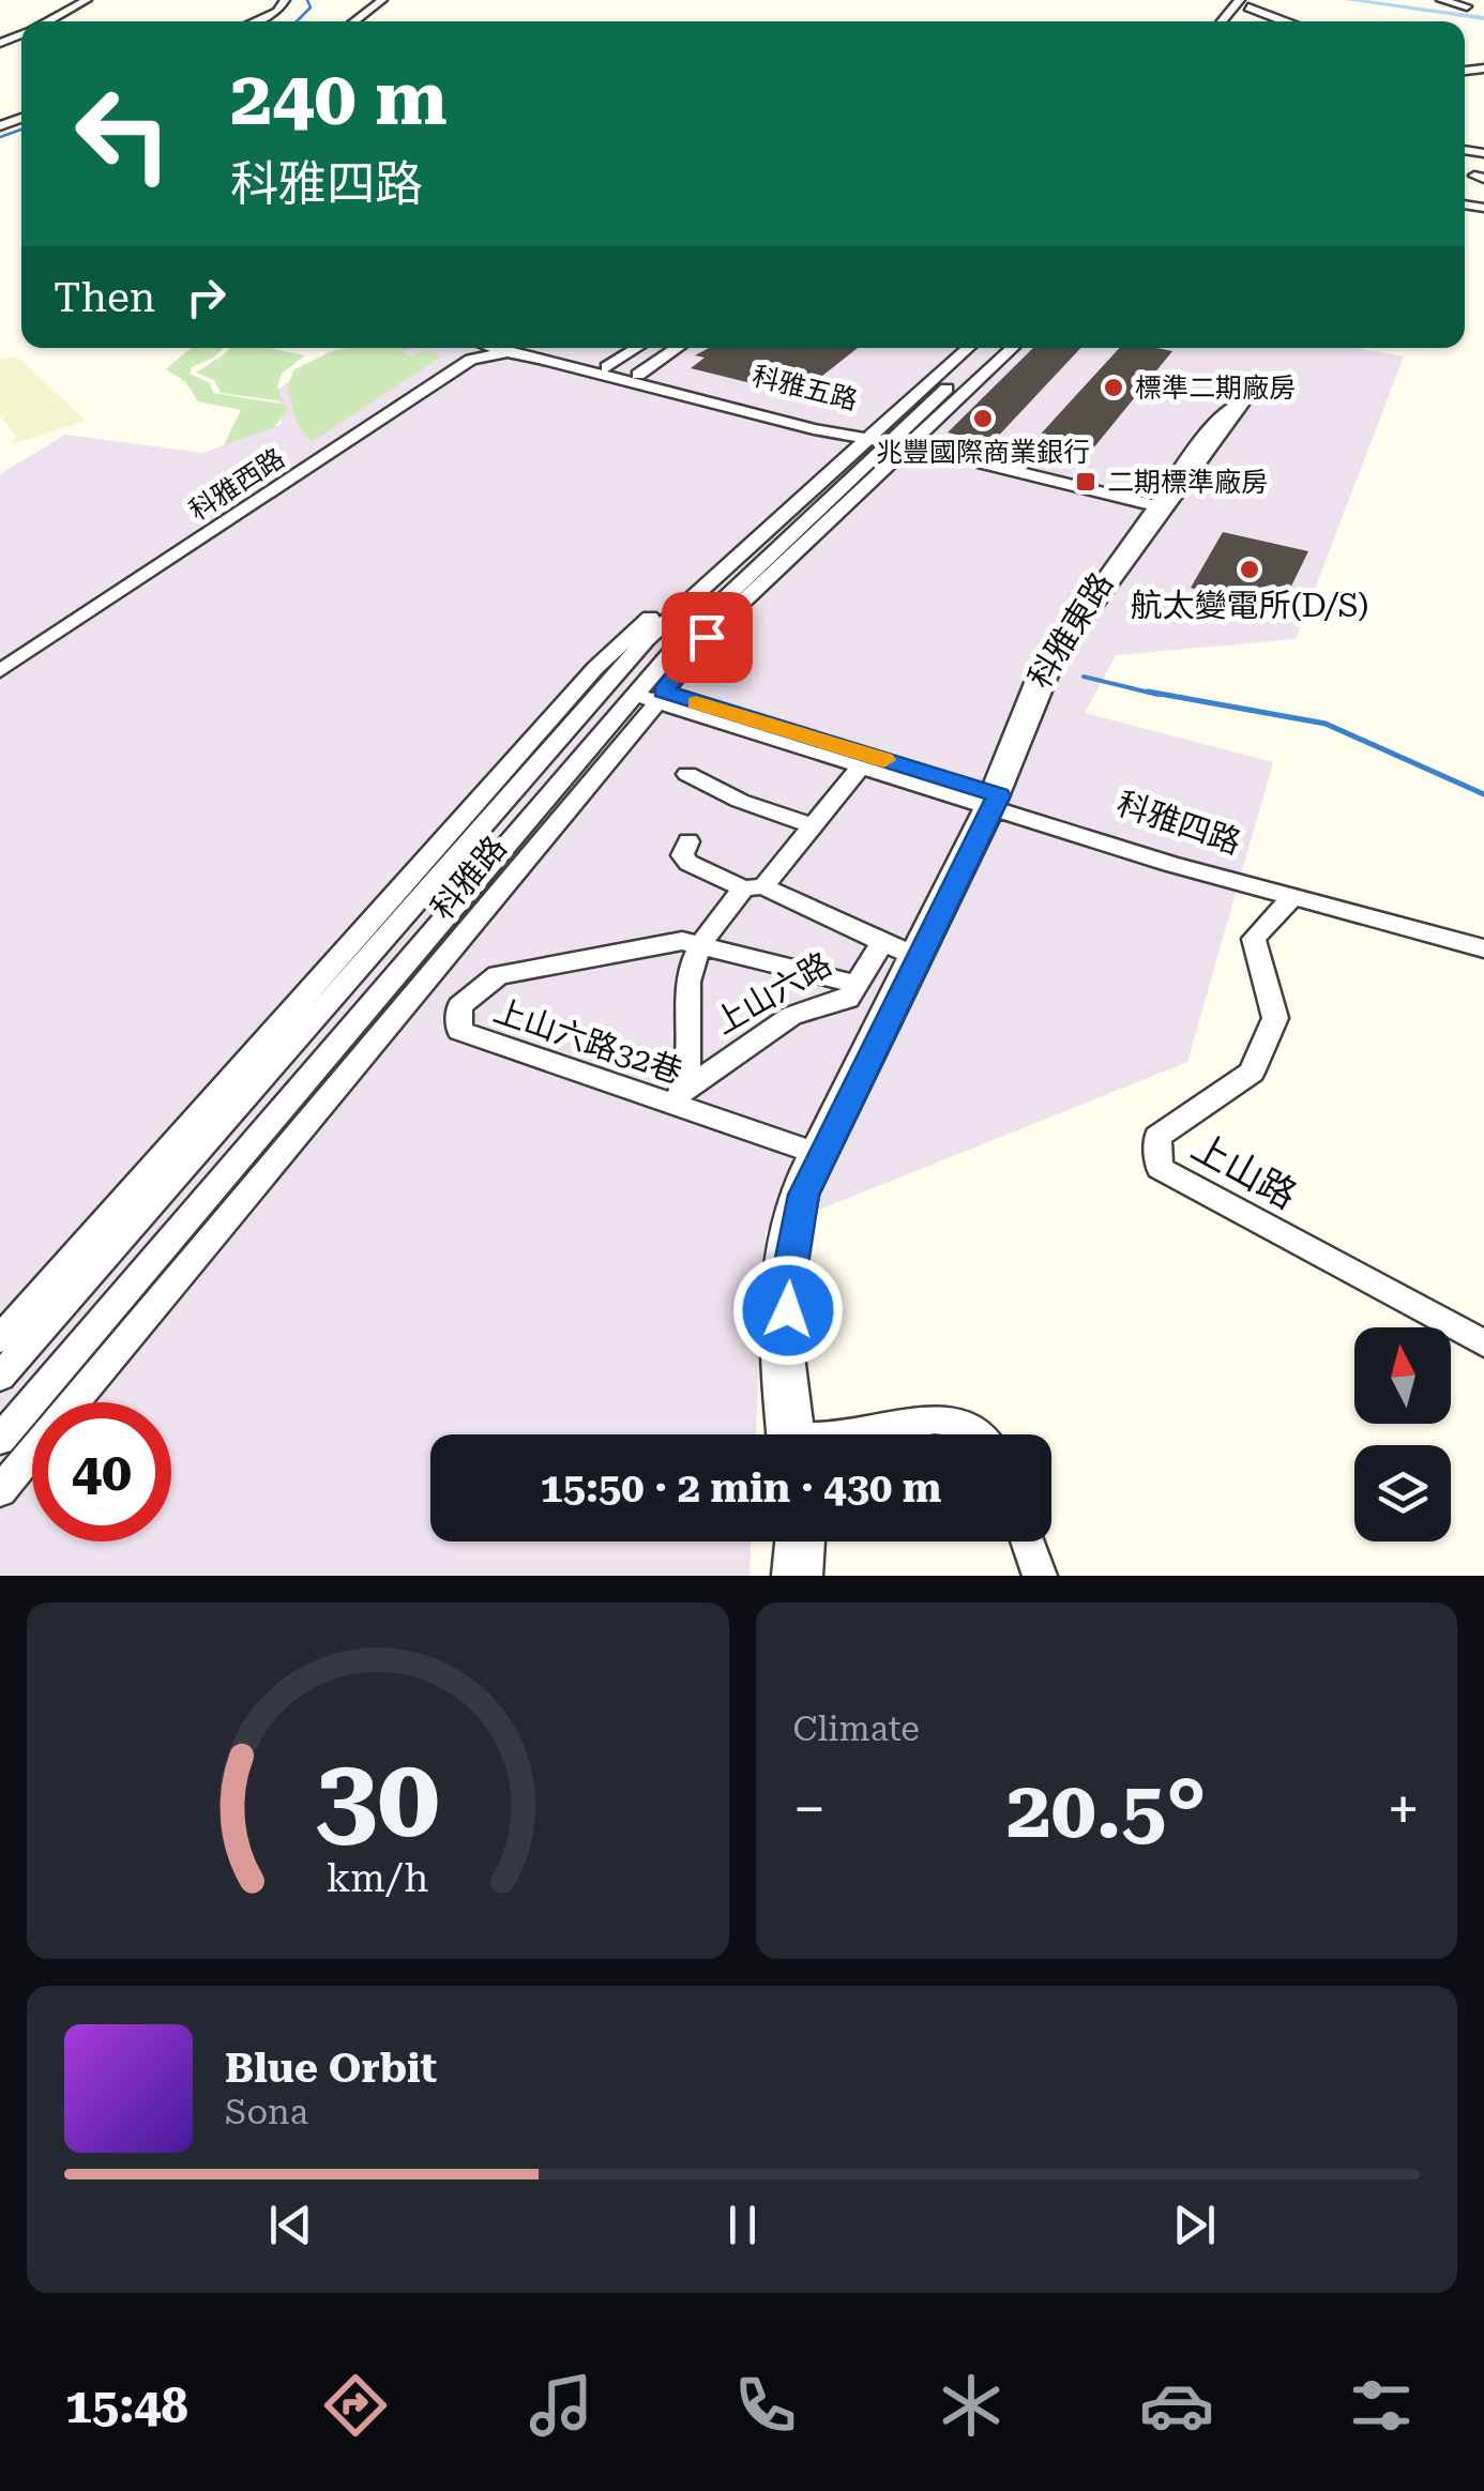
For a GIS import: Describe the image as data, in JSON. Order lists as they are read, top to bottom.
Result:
{
  "streets": {
    "street": [
      "科雅五路",
      "科雅西路",
      "科雅四路",
      "科雅路",
      "上山六路",
      "上山六路32巷",
      "上山路"
    ]
  },
  "crossings": [
    ["科雅五路", "科雅西路"],
    ["科雅五路", "科雅路"],
    ["科雅四路", "科雅路"],
    ["科雅四路", "上山六路"],
    ["科雅四路", "上山路"],
    ["上山六路", "上山六路32巷"]
  ],
  "places": {
    "other": ["標準二期廠房", "兆豐國際商業銀行", "航太變電所(D/S)"],
    "transit": ["二期標準廠房"]
  },
  "north": "top",
  "page": {
    "turn": ["240 m", "科雅四路"],
    "then": "Then",
    "limit": "40",
    "trip": "15:50 · 2 min · 430 m",
    "tile": "Climate",
    "heat": ["−", "20.5°", "+"],
    "song": ["Blue Orbit", "Sona"],
    "tabs": "15:48",
    "gauge": ["30", "km/h"]
  }
}
